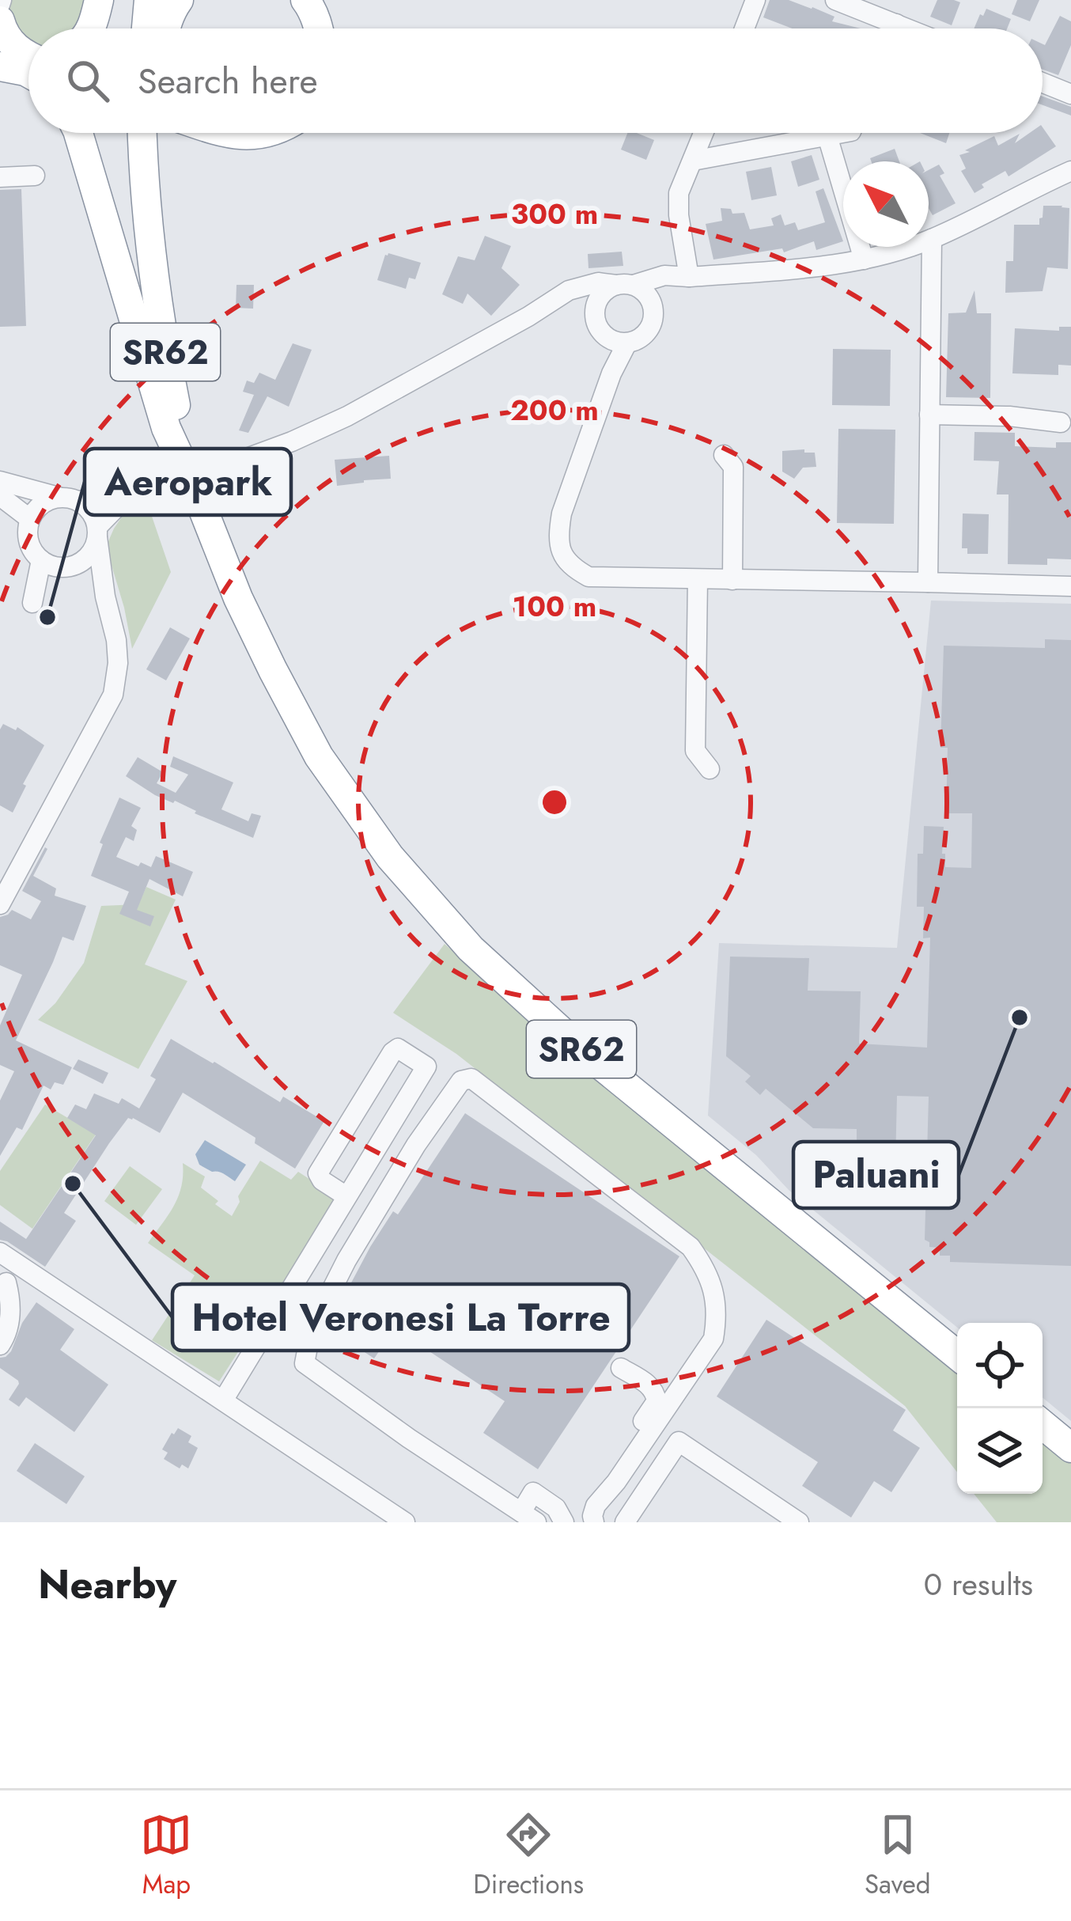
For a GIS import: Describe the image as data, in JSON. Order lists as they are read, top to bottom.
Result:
{
  "streets": {
    "highway": ["SR62"]
  },
  "places": ["Aeropark", "Paluani", "Hotel Veronesi La Torre"],
  "north": "top left",
  "page": {
    "search": "Search here",
    "heading": ["Nearby", "0 results"],
    "nav": ["Map", "Directions", "Saved"]
  },
  "rings": ["300 m", "200 m", "100 m"]
}
